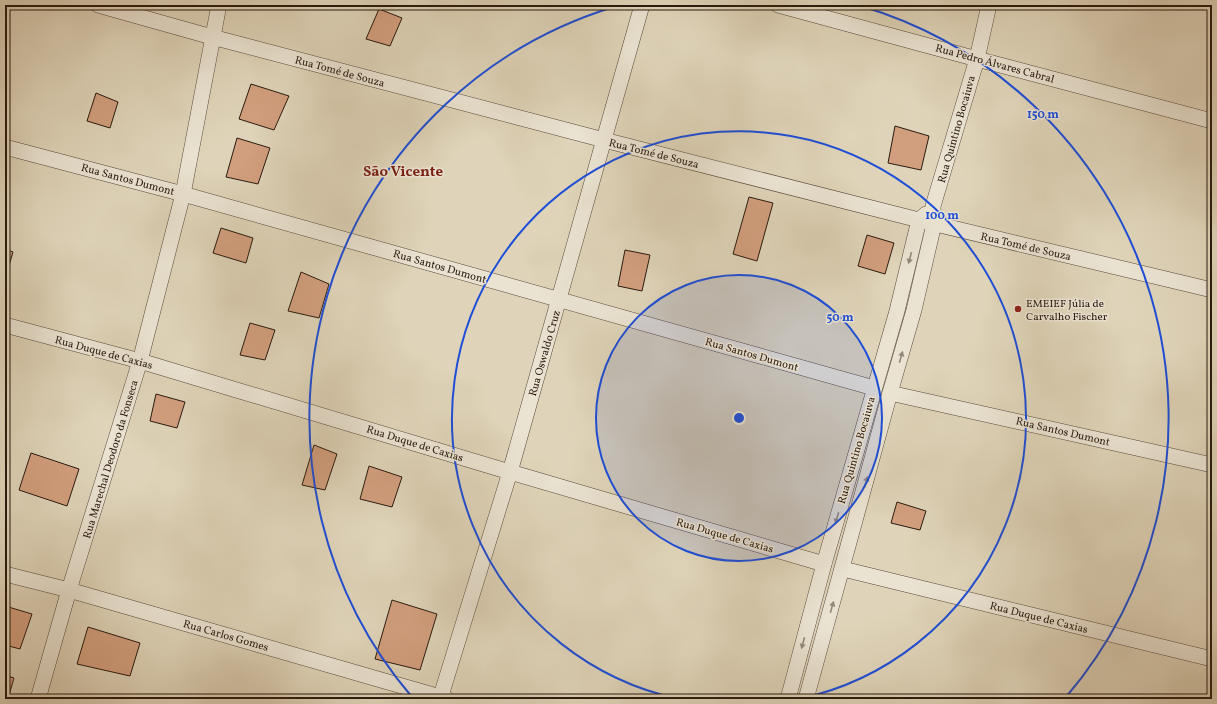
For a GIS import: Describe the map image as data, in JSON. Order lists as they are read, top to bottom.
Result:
{
  "streets": {
    "street": [
      "Rua Pedro Álvares Cabral",
      "Rua Tomé de Souza",
      "Rua Quintino Bocaiuva",
      "Rua Santos Dumont",
      "Rua Duque de Caxias",
      "Rua Oswaldo Cruz",
      "Rua Marechal Deodoro da Fonseca",
      "Rua Carlos Gomes"
    ]
  },
  "crossings": [
    ["Rua Pedro Álvares Cabral", "Rua Quintino Bocaiuva"],
    ["Rua Tomé de Souza", "Rua Quintino Bocaiuva"],
    ["Rua Tomé de Souza", "Rua Oswaldo Cruz"],
    ["Rua Tomé de Souza", "Rua Marechal Deodoro da Fonseca"],
    ["Rua Quintino Bocaiuva", "Rua Santos Dumont"],
    ["Rua Quintino Bocaiuva", "Rua Duque de Caxias"],
    ["Rua Santos Dumont", "Rua Oswaldo Cruz"],
    ["Rua Santos Dumont", "Rua Marechal Deodoro da Fonseca"],
    ["Rua Duque de Caxias", "Rua Oswaldo Cruz"],
    ["Rua Duque de Caxias", "Rua Marechal Deodoro da Fonseca"],
    ["Rua Oswaldo Cruz", "Rua Carlos Gomes"],
    ["Rua Marechal Deodoro da Fonseca", "Rua Carlos Gomes"]
  ],
  "districts": ["São Vicente"],
  "places": ["EMEIEF Júlia de Carvalho Fischer"],
  "rings": ["150 m", "100 m", "50 m"]
}
